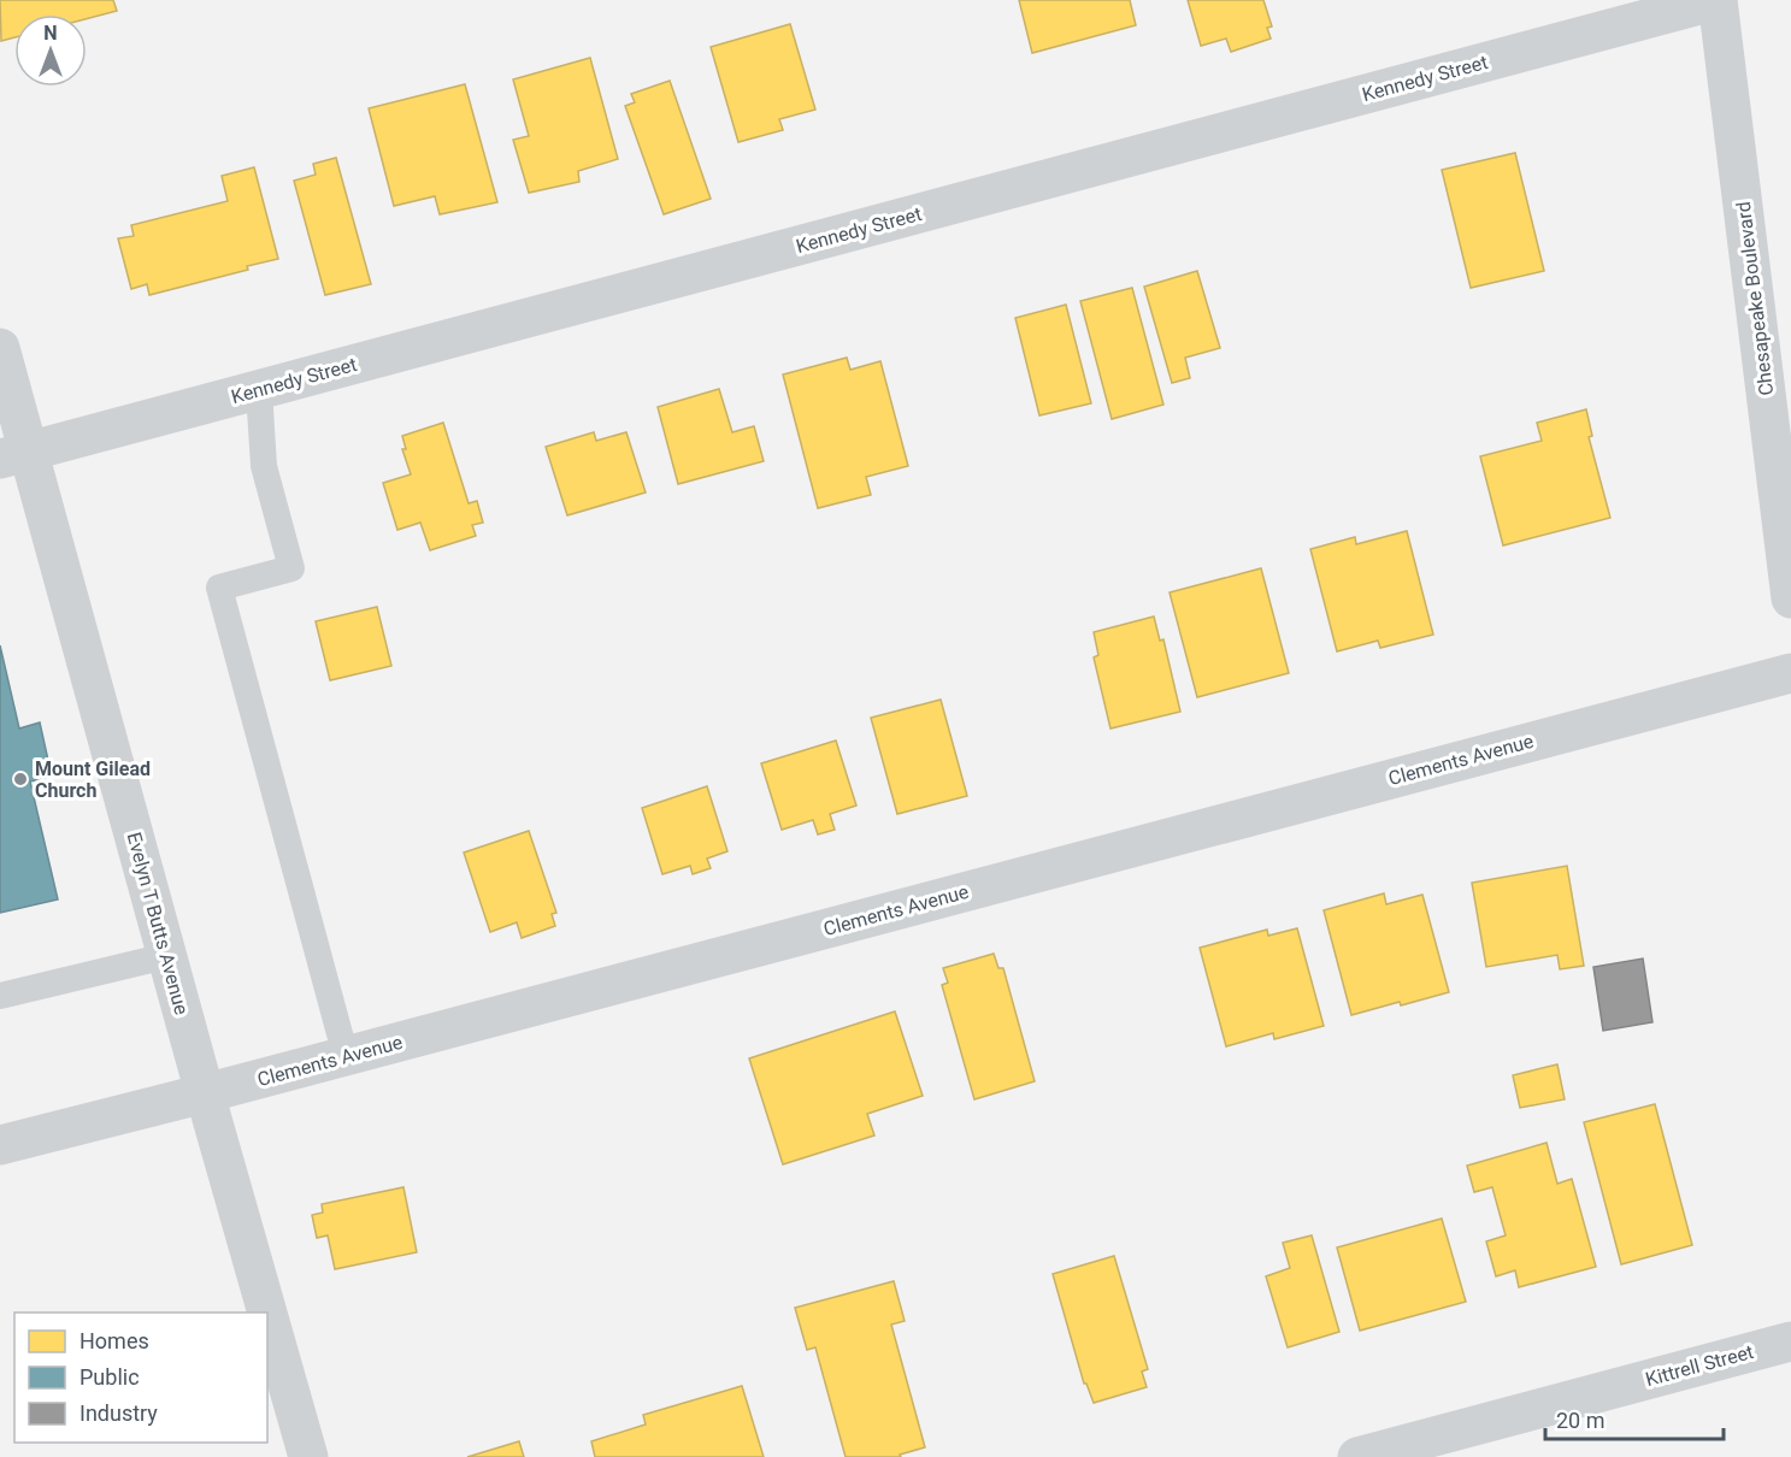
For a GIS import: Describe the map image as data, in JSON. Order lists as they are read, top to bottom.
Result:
{
  "streets": {
    "main road": ["Chesapeake Boulevard"],
    "street": [
      "Kennedy Street",
      "Clements Avenue",
      "Evelyn T Butts Avenue",
      "Kittrell Street"
    ]
  },
  "crossings": [
    ["Kennedy Street", "Chesapeake Boulevard"],
    ["Kennedy Street", "Evelyn T Butts Avenue"],
    ["Clements Avenue", "Evelyn T Butts Avenue"]
  ],
  "places": ["Mount Gilead Church"],
  "legend": ["Homes", "Public", "Industry"],
  "scale_bar": "20 m",
  "north": "top"
}
